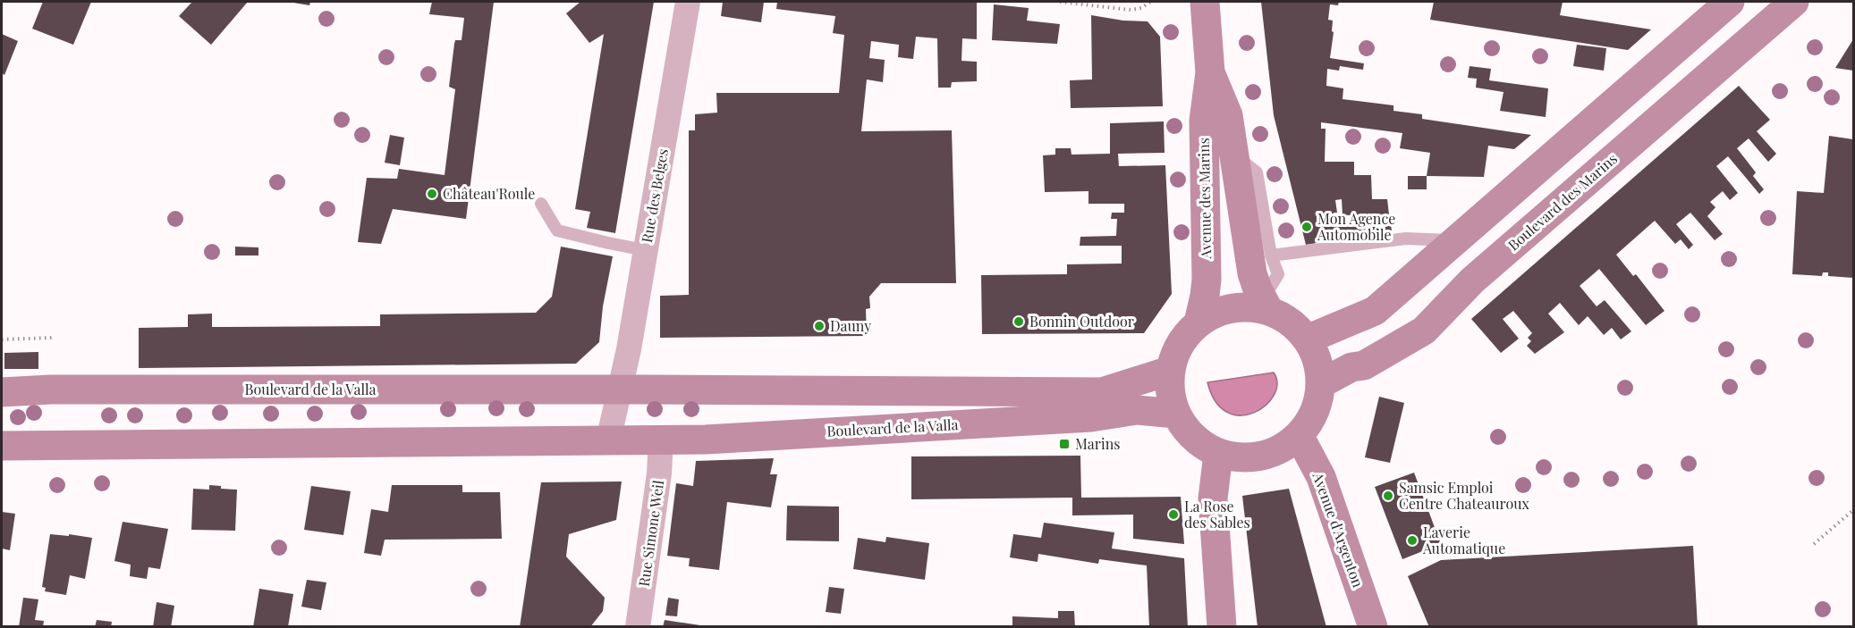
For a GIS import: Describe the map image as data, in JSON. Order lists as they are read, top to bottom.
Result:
{
  "streets": {
    "main road": [
      "Avenue des Marins",
      "Boulevard des Marins",
      "Boulevard de la Valla",
      "Avenue d'Argenton"
    ],
    "street": ["Rue des Belges", "Rue Simone Weil"]
  },
  "crossings": [
    ["Rue des Belges", "Boulevard de la Valla"],
    ["Avenue des Marins", "Boulevard des Marins"],
    ["Avenue des Marins", "Boulevard de la Valla"],
    ["Avenue des Marins", "Avenue d'Argenton"],
    ["Boulevard des Marins", "Boulevard de la Valla"],
    ["Boulevard des Marins", "Avenue d'Argenton"],
    ["Boulevard de la Valla", "Avenue d'Argenton"],
    ["Boulevard de la Valla", "Rue Simone Weil"]
  ],
  "places": {
    "other": [
      "Château'Roule",
      "Mon Agence Automobile",
      "Bonnin Outdoor",
      "Dauny",
      "Samsic Emploi Centre Chateauroux",
      "La Rose des Sables",
      "Laverie Automatique"
    ],
    "transit": ["Marins"]
  }
}
